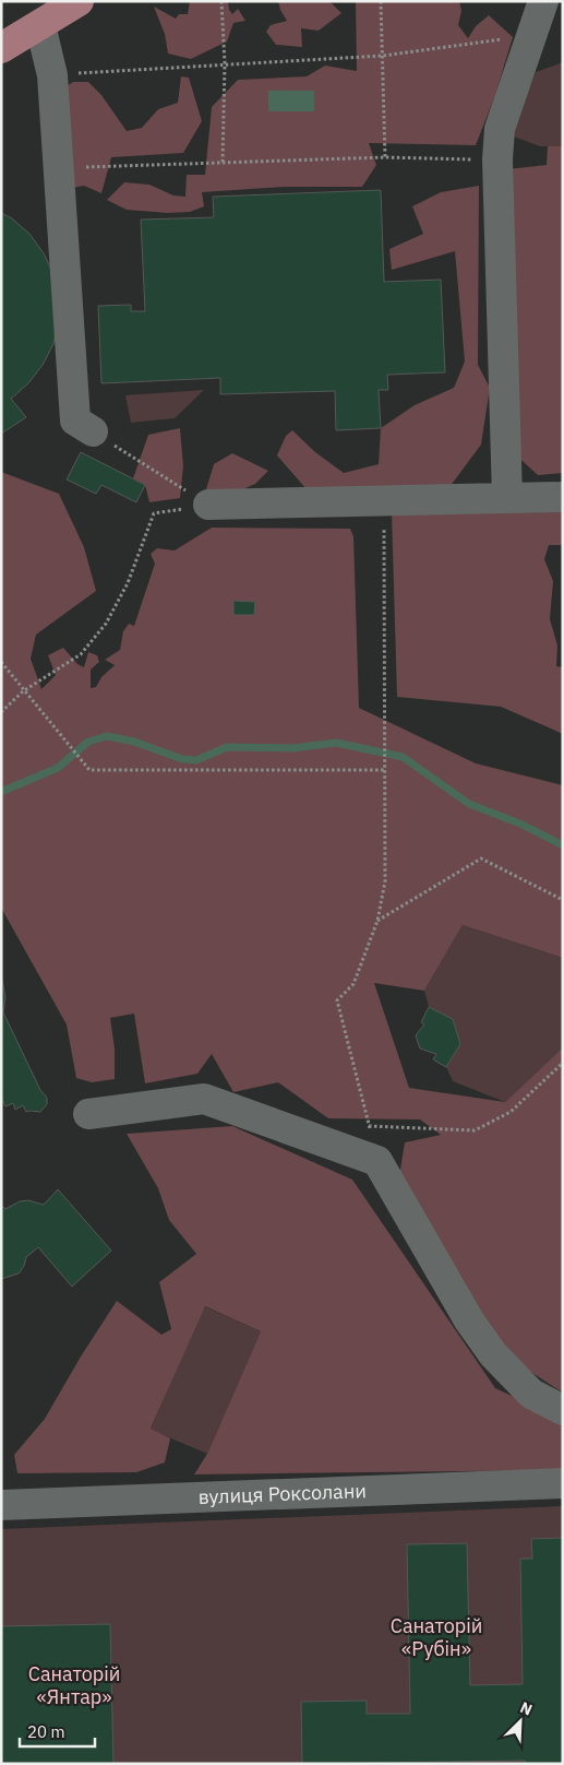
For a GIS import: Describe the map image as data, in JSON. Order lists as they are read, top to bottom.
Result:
{
  "streets": {
    "street": ["вулиця Роксолани"]
  },
  "parks": ["Санаторій «Рубін»", "Санаторій «Янтар»"],
  "scale_bar": "20 m",
  "north": "top right"
}
